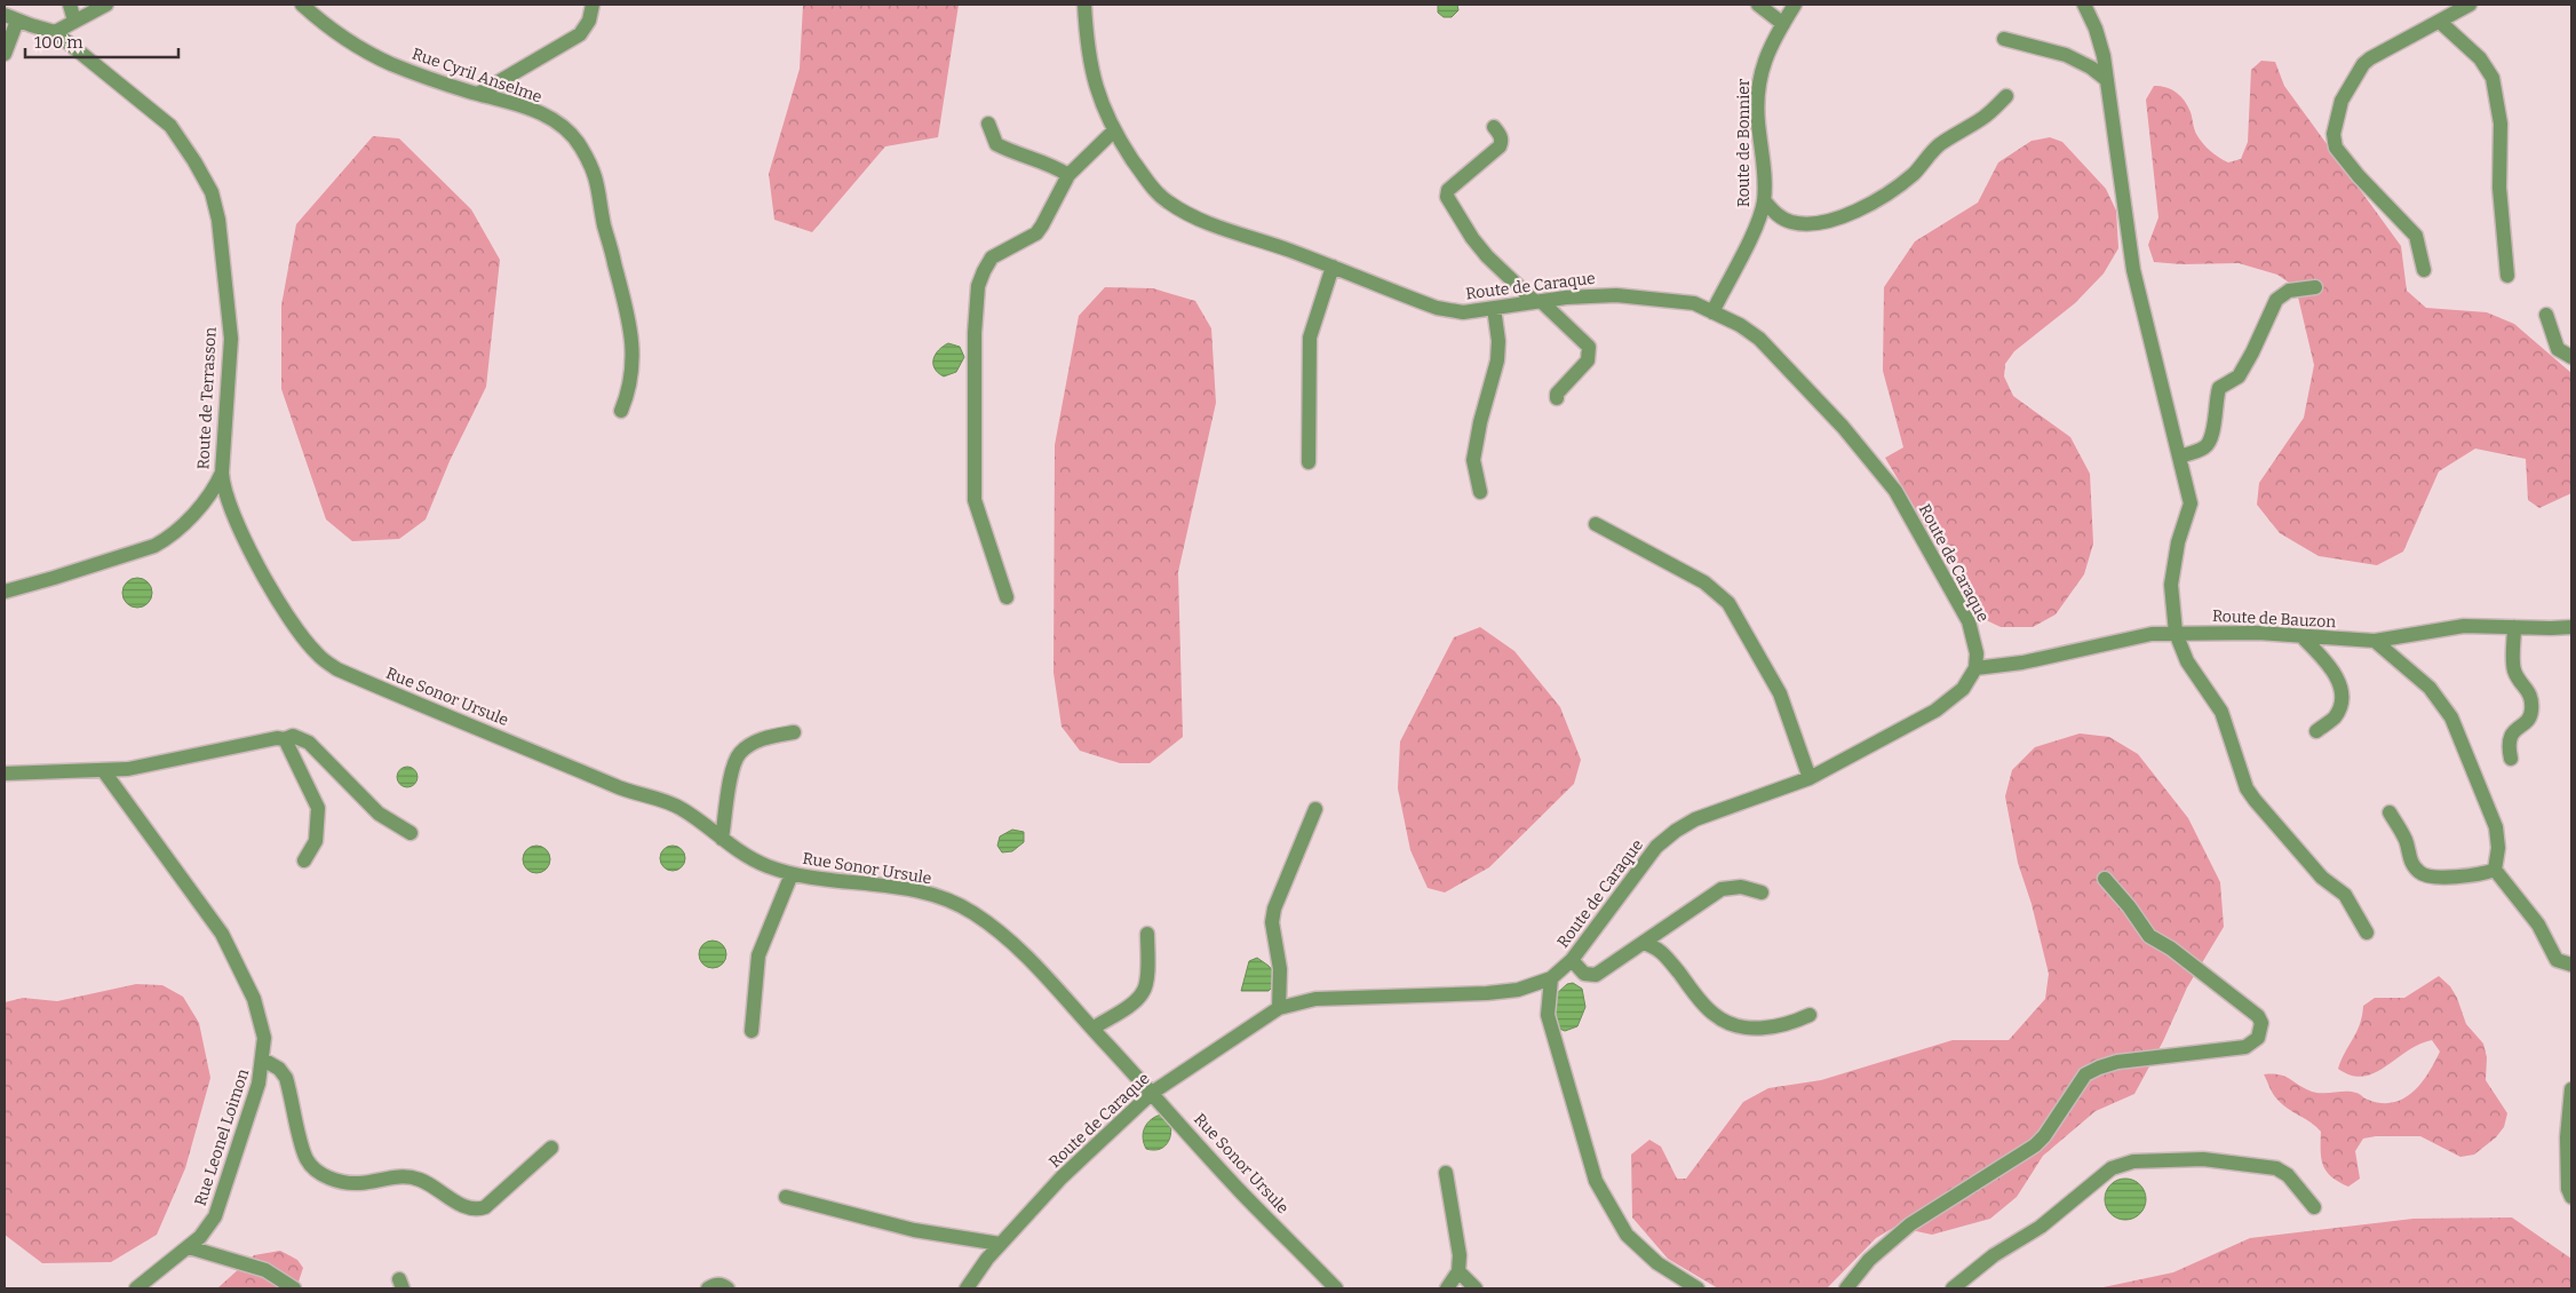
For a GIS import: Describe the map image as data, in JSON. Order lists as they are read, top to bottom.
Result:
{
  "streets": {
    "street": [
      "Rue Cyril Anselme",
      "Route de Bonnier",
      "Route de Caraque",
      "Route de Terrasson",
      "Route de Bauzon",
      "Rue Sonor Ursule",
      "Rue Leonel Loimon"
    ]
  },
  "crossings": [
    ["Route de Bonnier", "Route de Caraque"],
    ["Route de Caraque", "Route de Bauzon"],
    ["Route de Caraque", "Rue Sonor Ursule"],
    ["Route de Terrasson", "Rue Sonor Ursule"]
  ],
  "scale_bar": "100 m"
}
